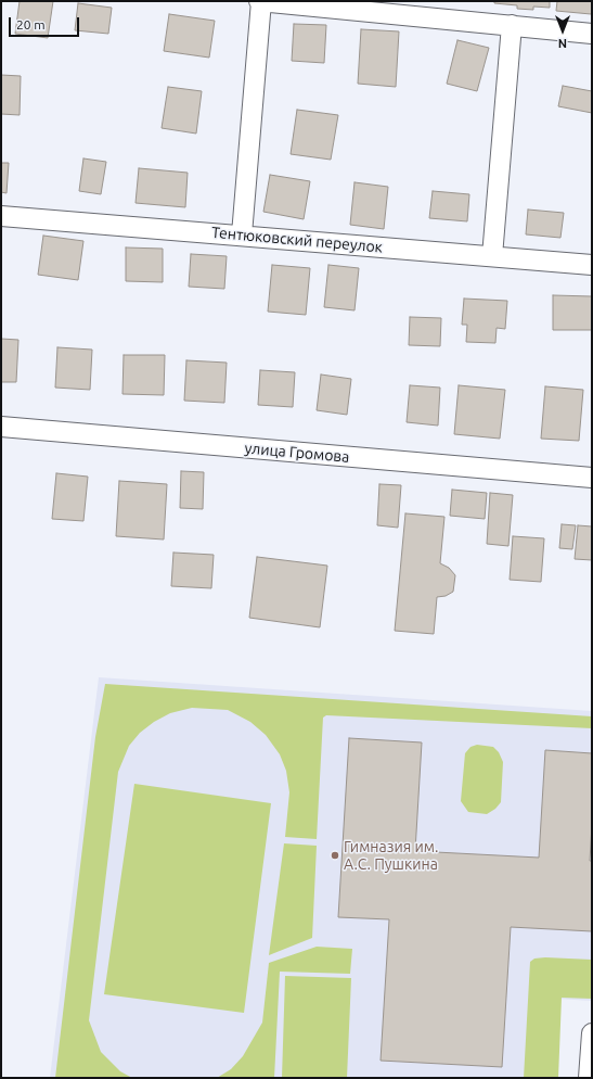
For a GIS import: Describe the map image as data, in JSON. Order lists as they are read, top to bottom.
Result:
{
  "streets": {
    "street": ["Тентюковский переулок", "улица Громова"]
  },
  "places": ["Гимназия им. А.С. Пушкина"],
  "scale_bar": "20 m",
  "north": "bottom"
}
